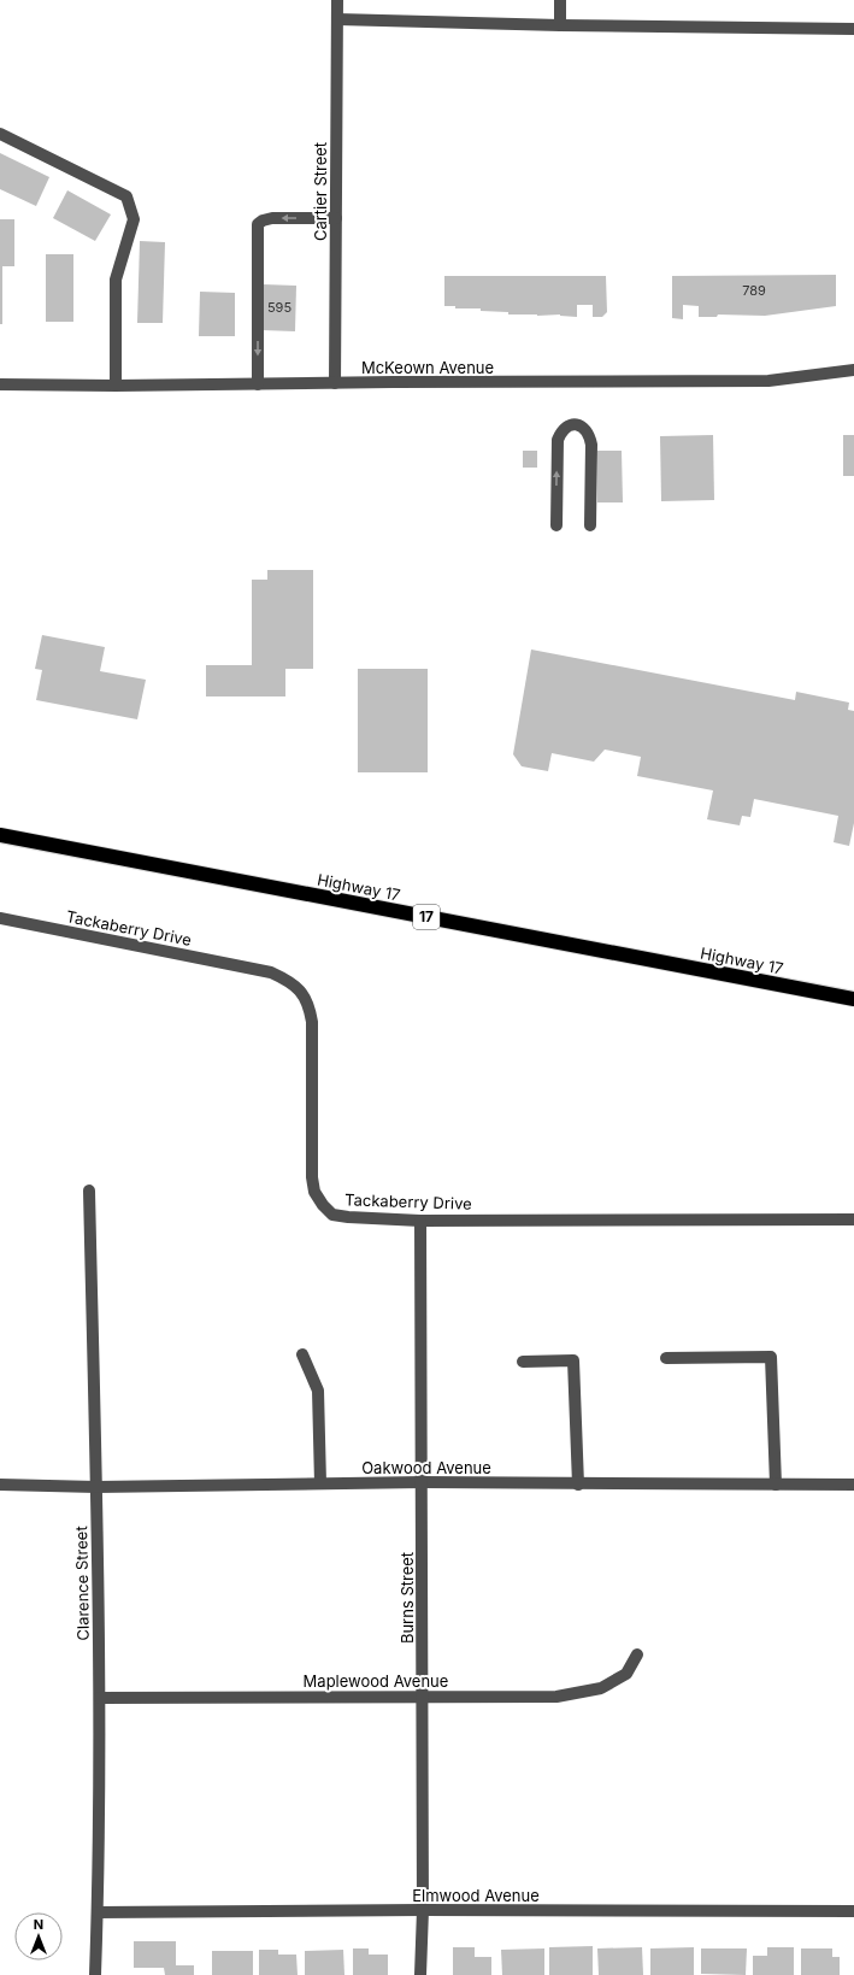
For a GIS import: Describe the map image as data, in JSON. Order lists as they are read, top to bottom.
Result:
{
  "streets": {
    "highway": ["Highway 17", "17"],
    "street": [
      "Cartier Street",
      "McKeown Avenue",
      "Tackaberry Drive",
      "Oakwood Avenue",
      "Clarence Street",
      "Burns Street",
      "Maplewood Avenue",
      "Elmwood Avenue"
    ]
  },
  "crossings": [
    ["Cartier Street", "McKeown Avenue"],
    ["Tackaberry Drive", "Burns Street"],
    ["Oakwood Avenue", "Clarence Street"],
    ["Oakwood Avenue", "Burns Street"],
    ["Clarence Street", "Maplewood Avenue"],
    ["Clarence Street", "Elmwood Avenue"],
    ["Burns Street", "Maplewood Avenue"],
    ["Burns Street", "Elmwood Avenue"]
  ],
  "house_numbers": ["789", "595"],
  "north": "top"
}
